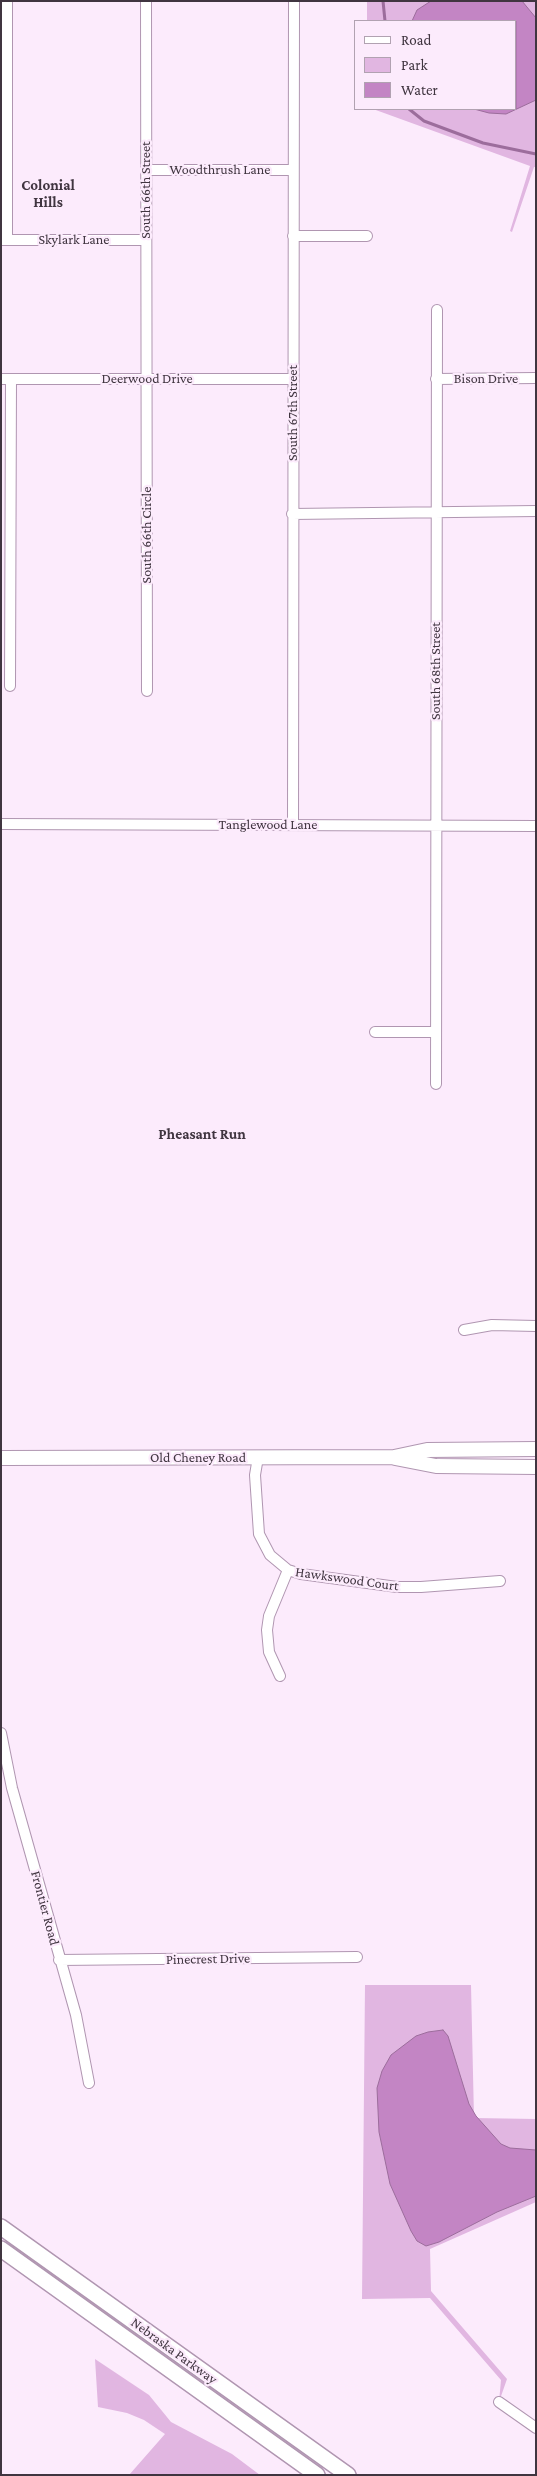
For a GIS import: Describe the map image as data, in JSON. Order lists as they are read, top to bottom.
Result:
{
  "streets": {
    "main road": ["Old Cheney Road", "Nebraska Parkway"],
    "street": [
      "Woodthrush Lane",
      "South 66th Street",
      "Skylark Lane",
      "Deerwood Drive",
      "Bison Drive",
      "South 67th Street",
      "South 66th Circle",
      "South 68th Street",
      "Tanglewood Lane",
      "Hawkswood Court",
      "Frontier Road",
      "Pinecrest Drive"
    ]
  },
  "crossings": [
    ["Woodthrush Lane", "South 66th Street"],
    ["Woodthrush Lane", "South 67th Street"],
    ["South 66th Street", "Skylark Lane"],
    ["South 66th Street", "Deerwood Drive"],
    ["South 66th Street", "South 66th Circle"],
    ["Deerwood Drive", "South 67th Street"],
    ["Deerwood Drive", "South 66th Circle"],
    ["Bison Drive", "South 68th Street"],
    ["South 67th Street", "Tanglewood Lane"],
    ["South 68th Street", "Tanglewood Lane"],
    ["Old Cheney Road", "Hawkswood Court"],
    ["Frontier Road", "Pinecrest Drive"]
  ],
  "districts": ["Colonial Hills", "Pheasant Run"],
  "legend": ["Road", "Park", "Water"]
}
